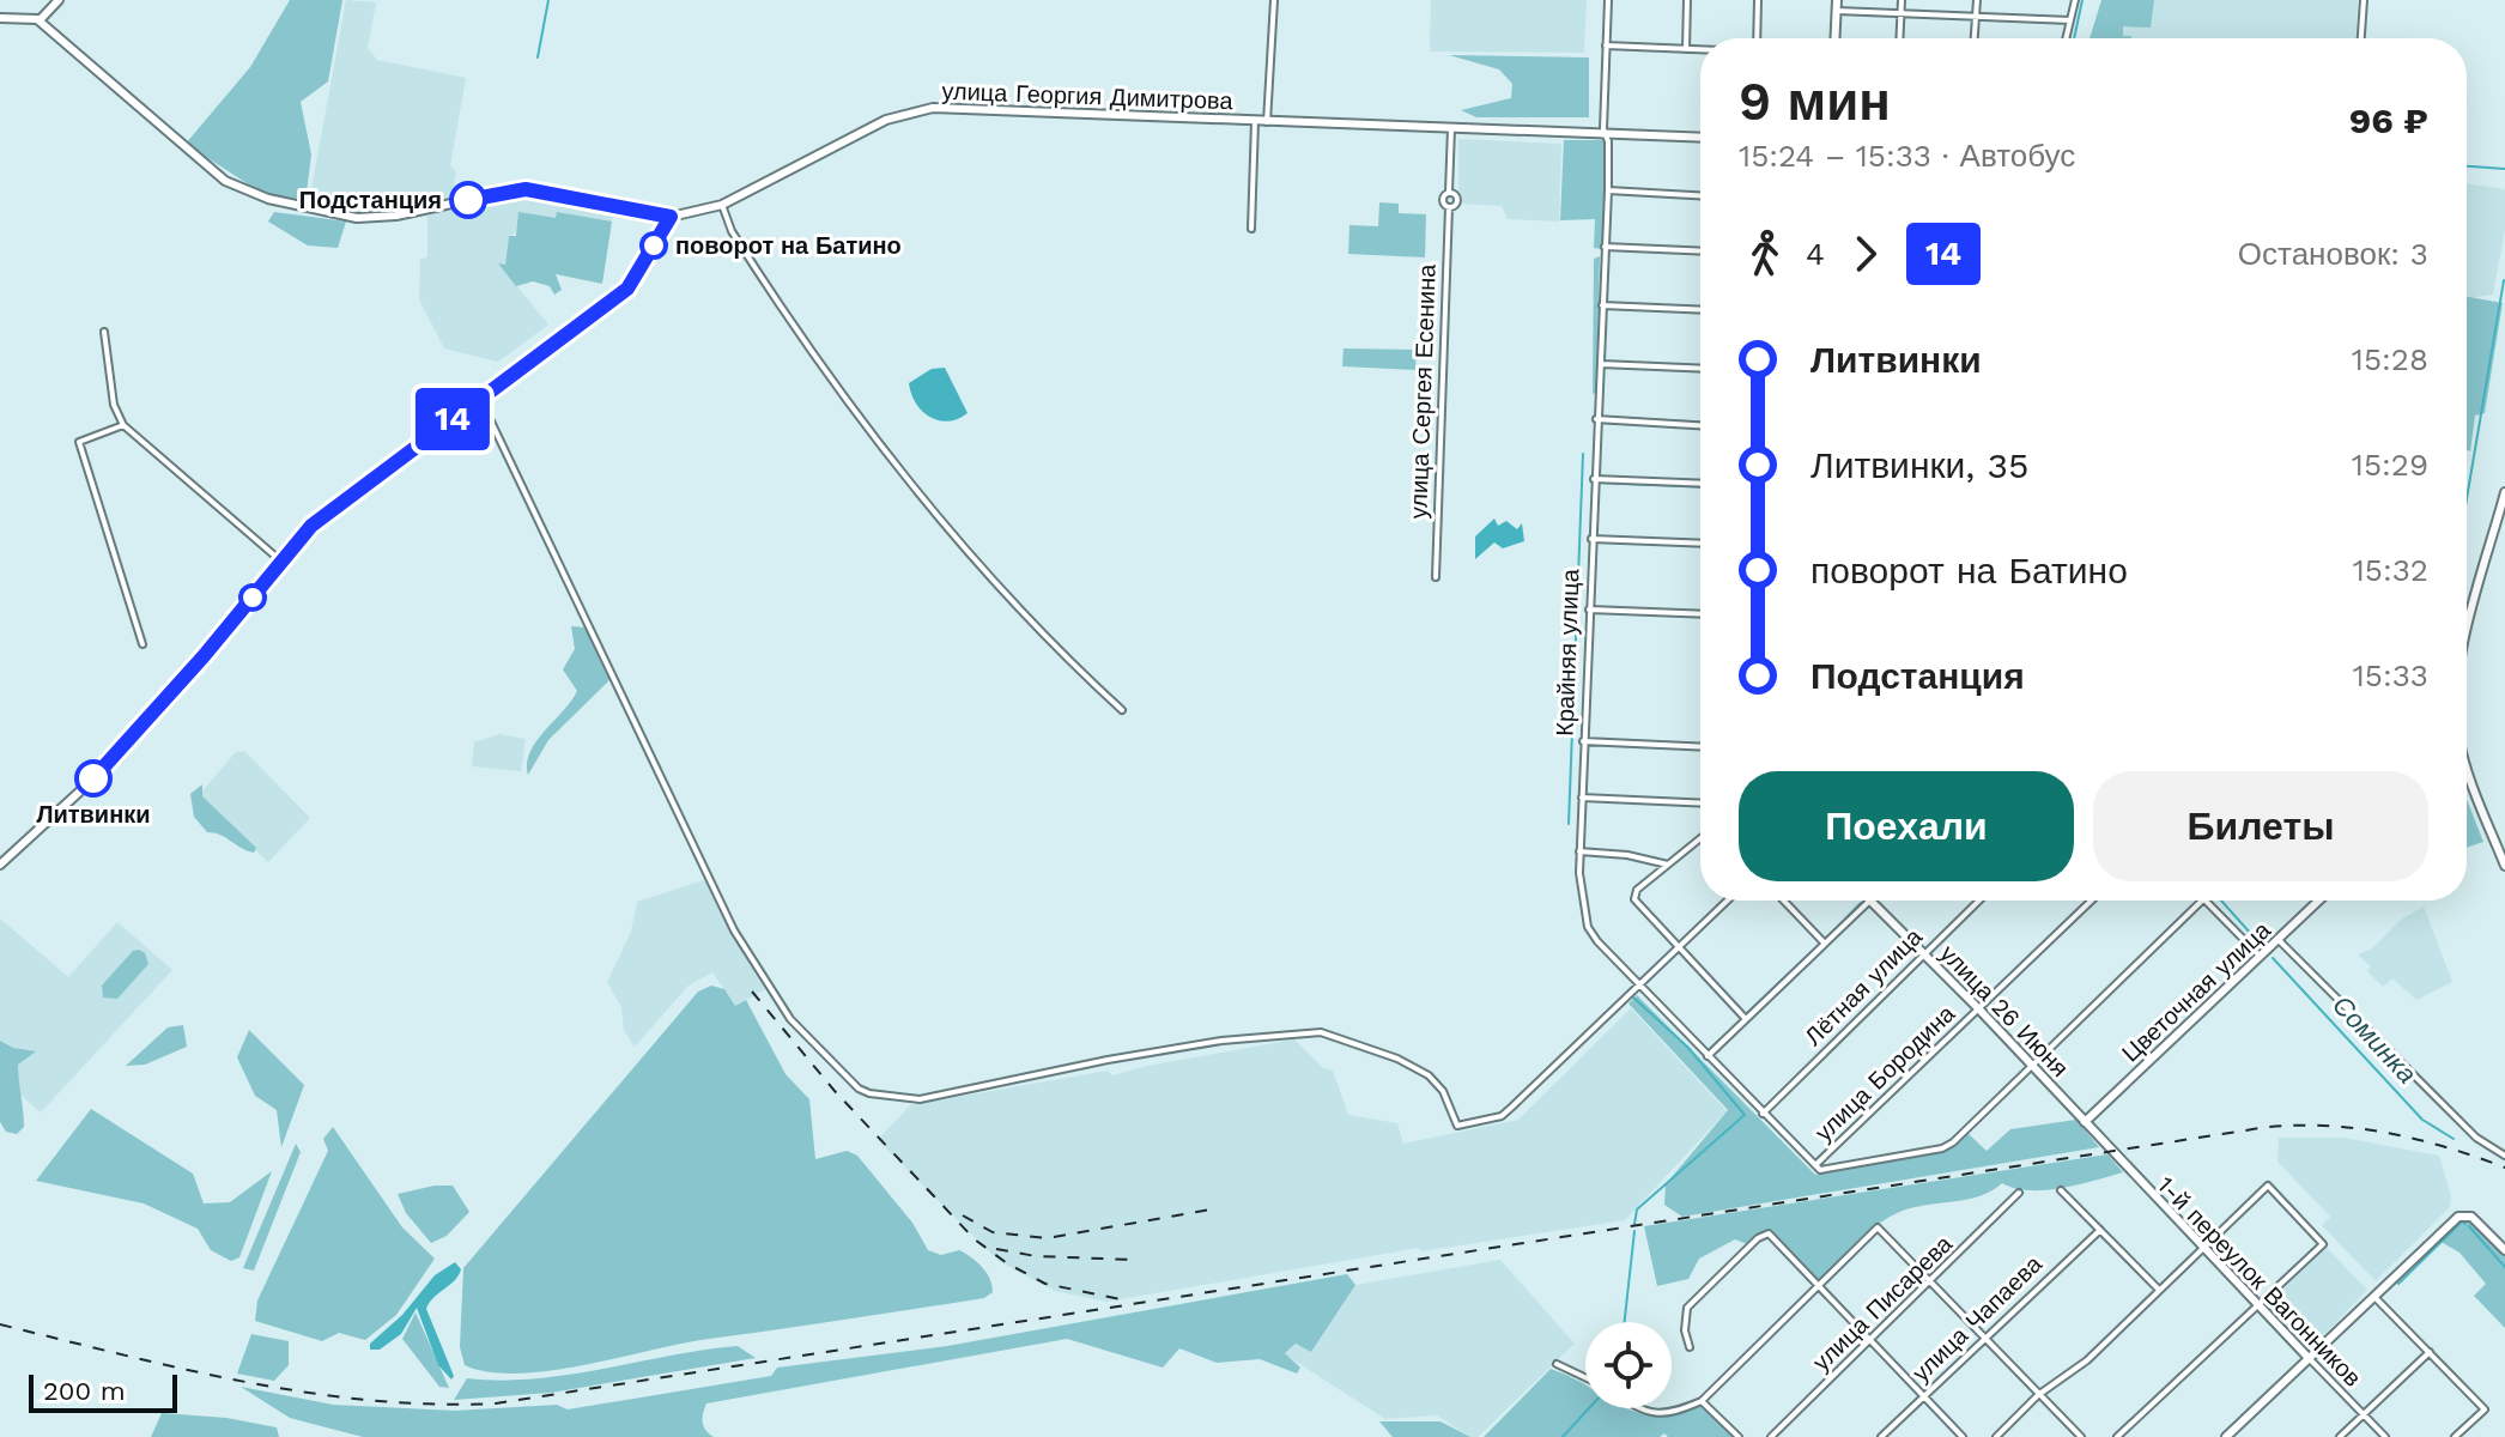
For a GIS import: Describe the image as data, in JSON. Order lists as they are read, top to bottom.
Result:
{
  "streets": {
    "street": [
      "улица Георгия Димитрова",
      "улица Сергея Есенина",
      "Крайняя улица",
      "Лётная улица",
      "Цветочная улица",
      "улица 26 Июня",
      "улица Бородина",
      "1-й переулок Вагонников",
      "улица Писарева",
      "улица Чапаева"
    ]
  },
  "crossings": [
    ["улица Георгия Димитрова", "улица Сергея Есенина"],
    ["улица Георгия Димитрова", "Крайняя улица"],
    ["Крайняя улица", "Лётная улица"],
    ["Крайняя улица", "улица Бородина"],
    ["Лётная улица", "улица 26 Июня"],
    ["Цветочная улица", "улица 26 Июня"],
    ["улица 26 Июня", "улица Бородина"],
    ["улица 26 Июня", "1-й переулок Вагонников"]
  ],
  "water": ["Соминка"],
  "places": ["Подстанция", "поворот на Батино", "Литвинки"],
  "lines": ["bus line 14"],
  "scale_bar": "200 m",
  "page": {
    "on_map": "14",
    "heading": ["9 мин", "15:24 – 15:33 · Автобус", "96 ₽"],
    "legs": ["4", "14", "Остановок: 3"],
    "list": [
      {
        "name": "Литвинки",
        "value": "15:28"
      },
      {
        "name": "Литвинки, 35",
        "value": "15:29"
      },
      {
        "name": "поворот на Батино",
        "value": "15:32"
      },
      {
        "name": "Подстанция",
        "value": "15:33"
      }
    ],
    "buttons": ["Поехали", "Билеты"],
    "scale": "200 m"
  }
}
